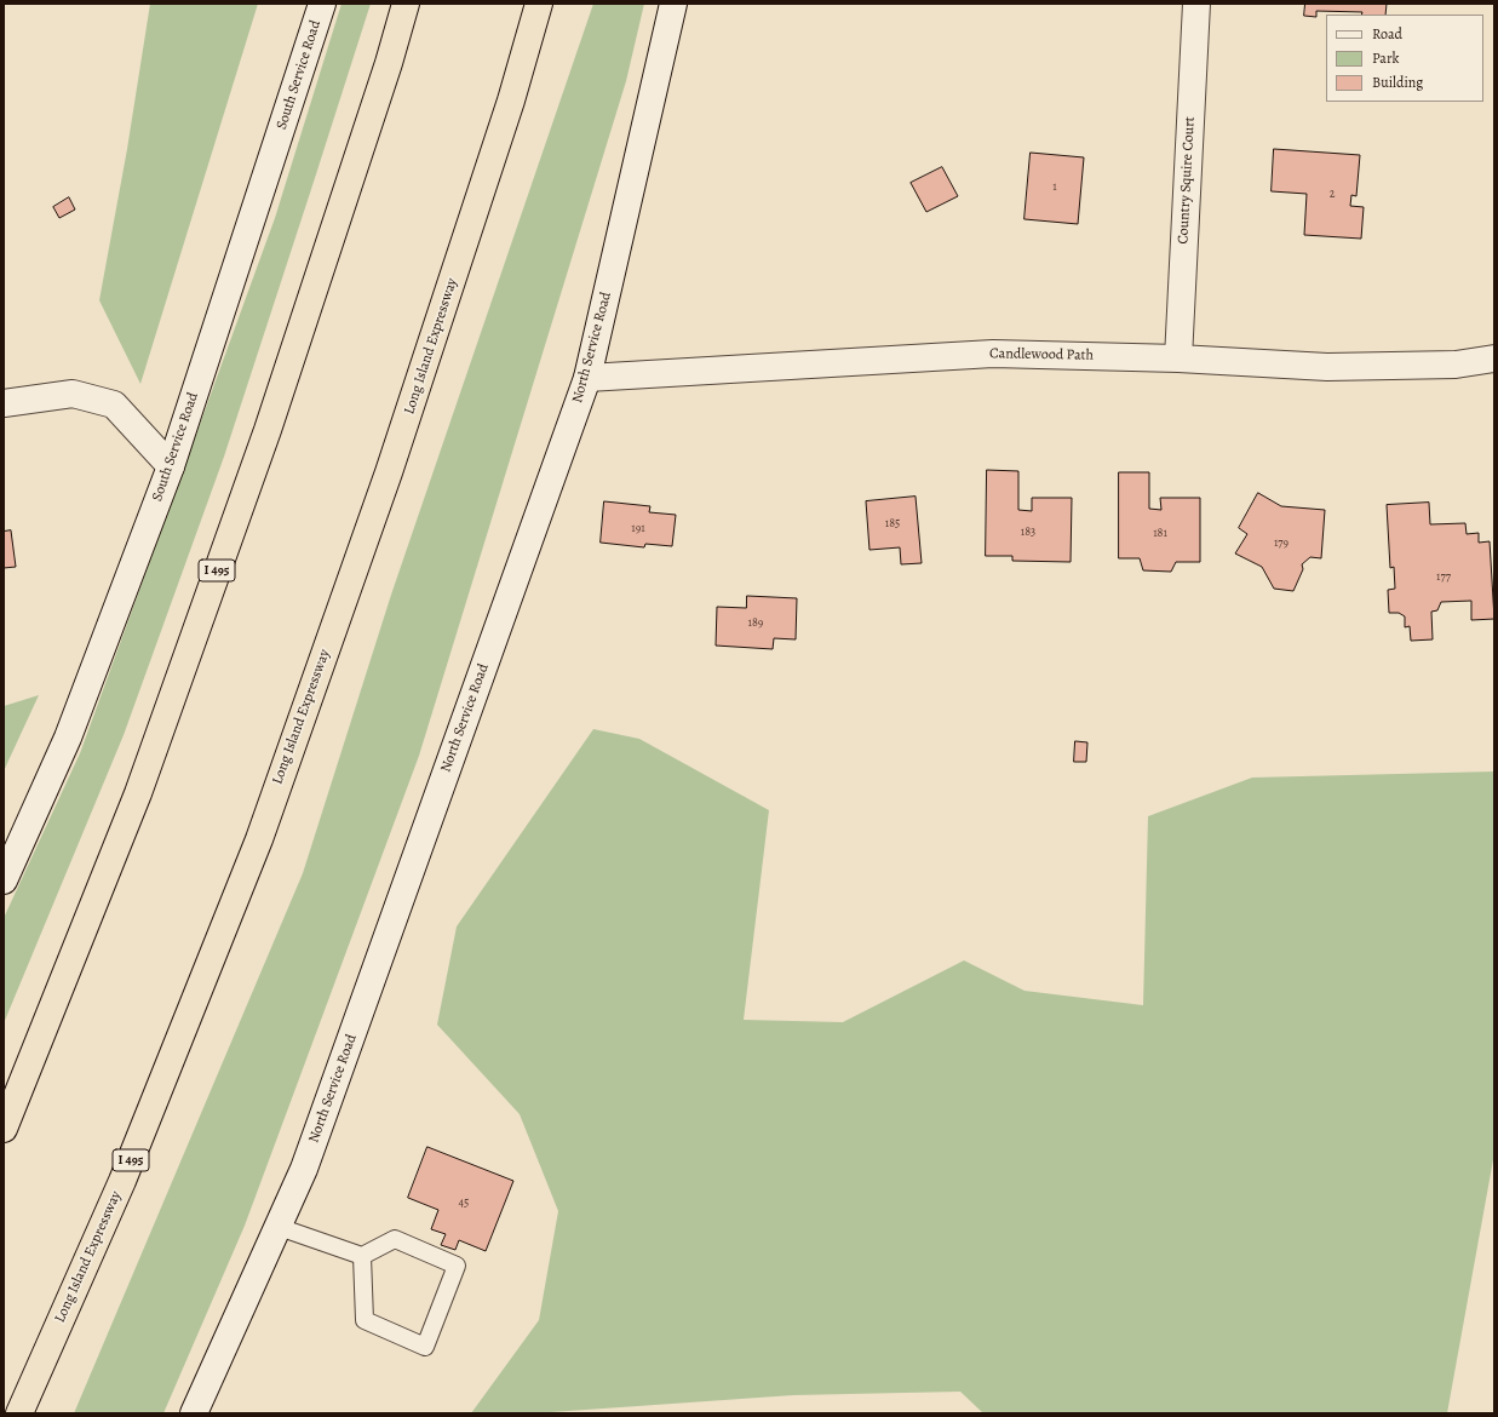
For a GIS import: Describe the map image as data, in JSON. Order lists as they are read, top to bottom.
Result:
{
  "streets": {
    "highway": ["Long Island Expressway", "I 495"],
    "main road": [
      "South Service Road",
      "Country Squire Court",
      "North Service Road",
      "Candlewood Path"
    ]
  },
  "crossings": [
    ["Country Squire Court", "Candlewood Path"],
    ["North Service Road", "Candlewood Path"]
  ],
  "house_numbers": [
    "1",
    "2",
    "185",
    "191",
    "183",
    "181",
    "179",
    "177",
    "189",
    "45"
  ],
  "legend": ["Road", "Park", "Building"]
}
